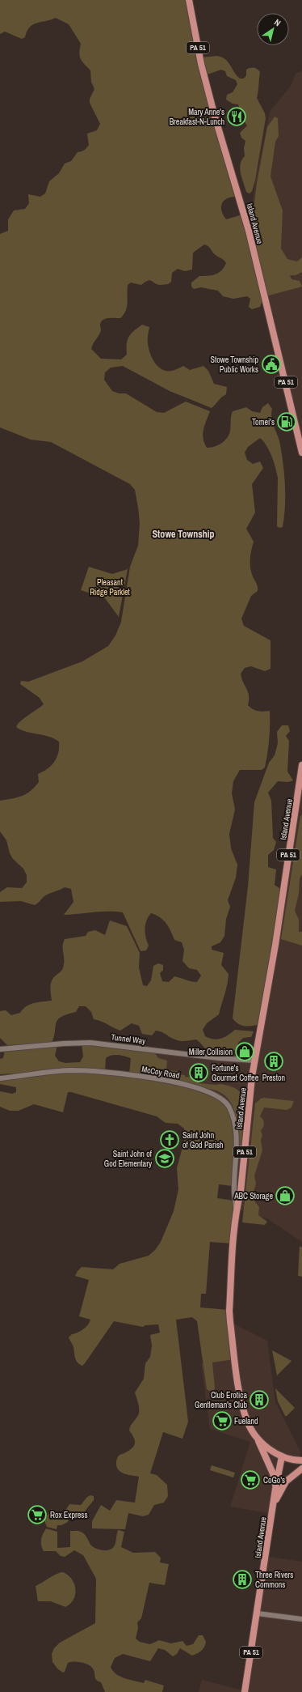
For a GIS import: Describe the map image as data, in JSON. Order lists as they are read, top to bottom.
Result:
{
  "streets": {
    "main road": ["PA 51", "Island Avenue"],
    "street": ["Tunnel Way", "McCoy Road"]
  },
  "crossings": [
    ["Island Avenue", "Tunnel Way"],
    ["Island Avenue", "McCoy Road"]
  ],
  "districts": ["Stowe Township"],
  "parks": ["Pleasant Ridge Parklet"],
  "places": {
    "restaurant": ["Mary Anne's Breakfast-N-Lunch"],
    "public building": ["Stowe Township Public Works"],
    "fuel station": ["Tomei's"],
    "shop": ["Miller Collision", "ABC Storage"],
    "building": [
      "Preston",
      "Fortune's Gourmet Coffee",
      "Club Erotica Gentleman's Club",
      "Three Rivers Commons"
    ],
    "church": ["Saint John of God Parish"],
    "school or university": ["Saint John of God Elementary"],
    "supermarket": ["Fueland", "CoGo's", "Rox Express"]
  },
  "north": "top right"
}
